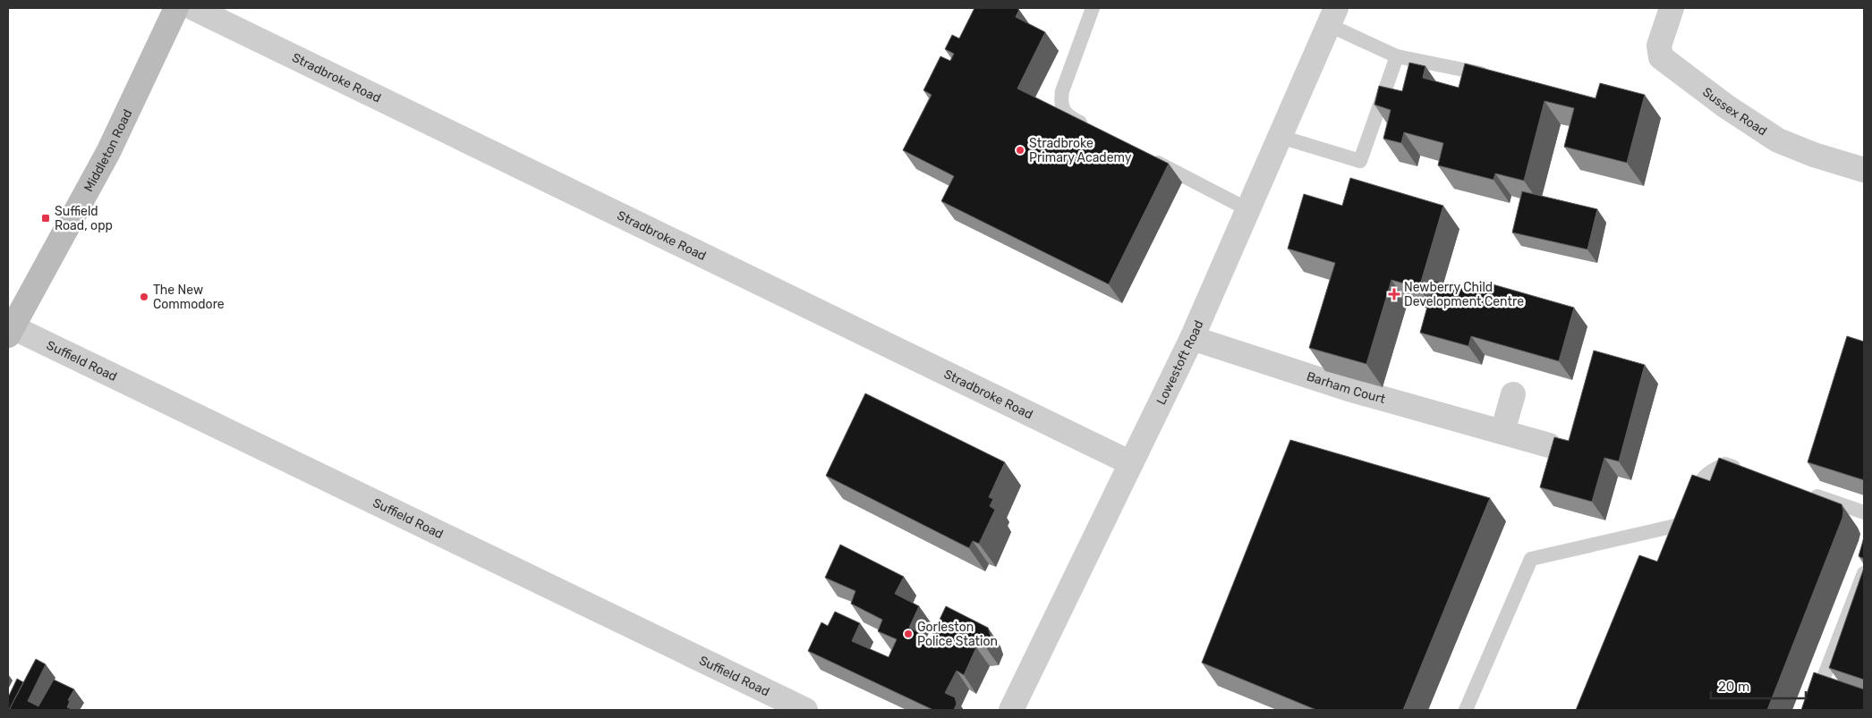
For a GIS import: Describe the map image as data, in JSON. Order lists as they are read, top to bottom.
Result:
{
  "streets": {
    "main road": ["Middleton Road"],
    "street": [
      "Stradbroke Road",
      "Sussex Road",
      "Suffield Road",
      "Lowestoft Road",
      "Barham Court"
    ]
  },
  "crossings": [
    ["Stradbroke Road", "Lowestoft Road"],
    ["Middleton Road", "Suffield Road"],
    ["Lowestoft Road", "Barham Court"]
  ],
  "places": {
    "other": ["Stradbroke Primary Academy", "The New Commodore", "Gorleston Police Station"],
    "transit": ["Suffield Road, opp"],
    "health": ["Newberry Child Development Centre"]
  },
  "scale_bar": "20 m"
}
